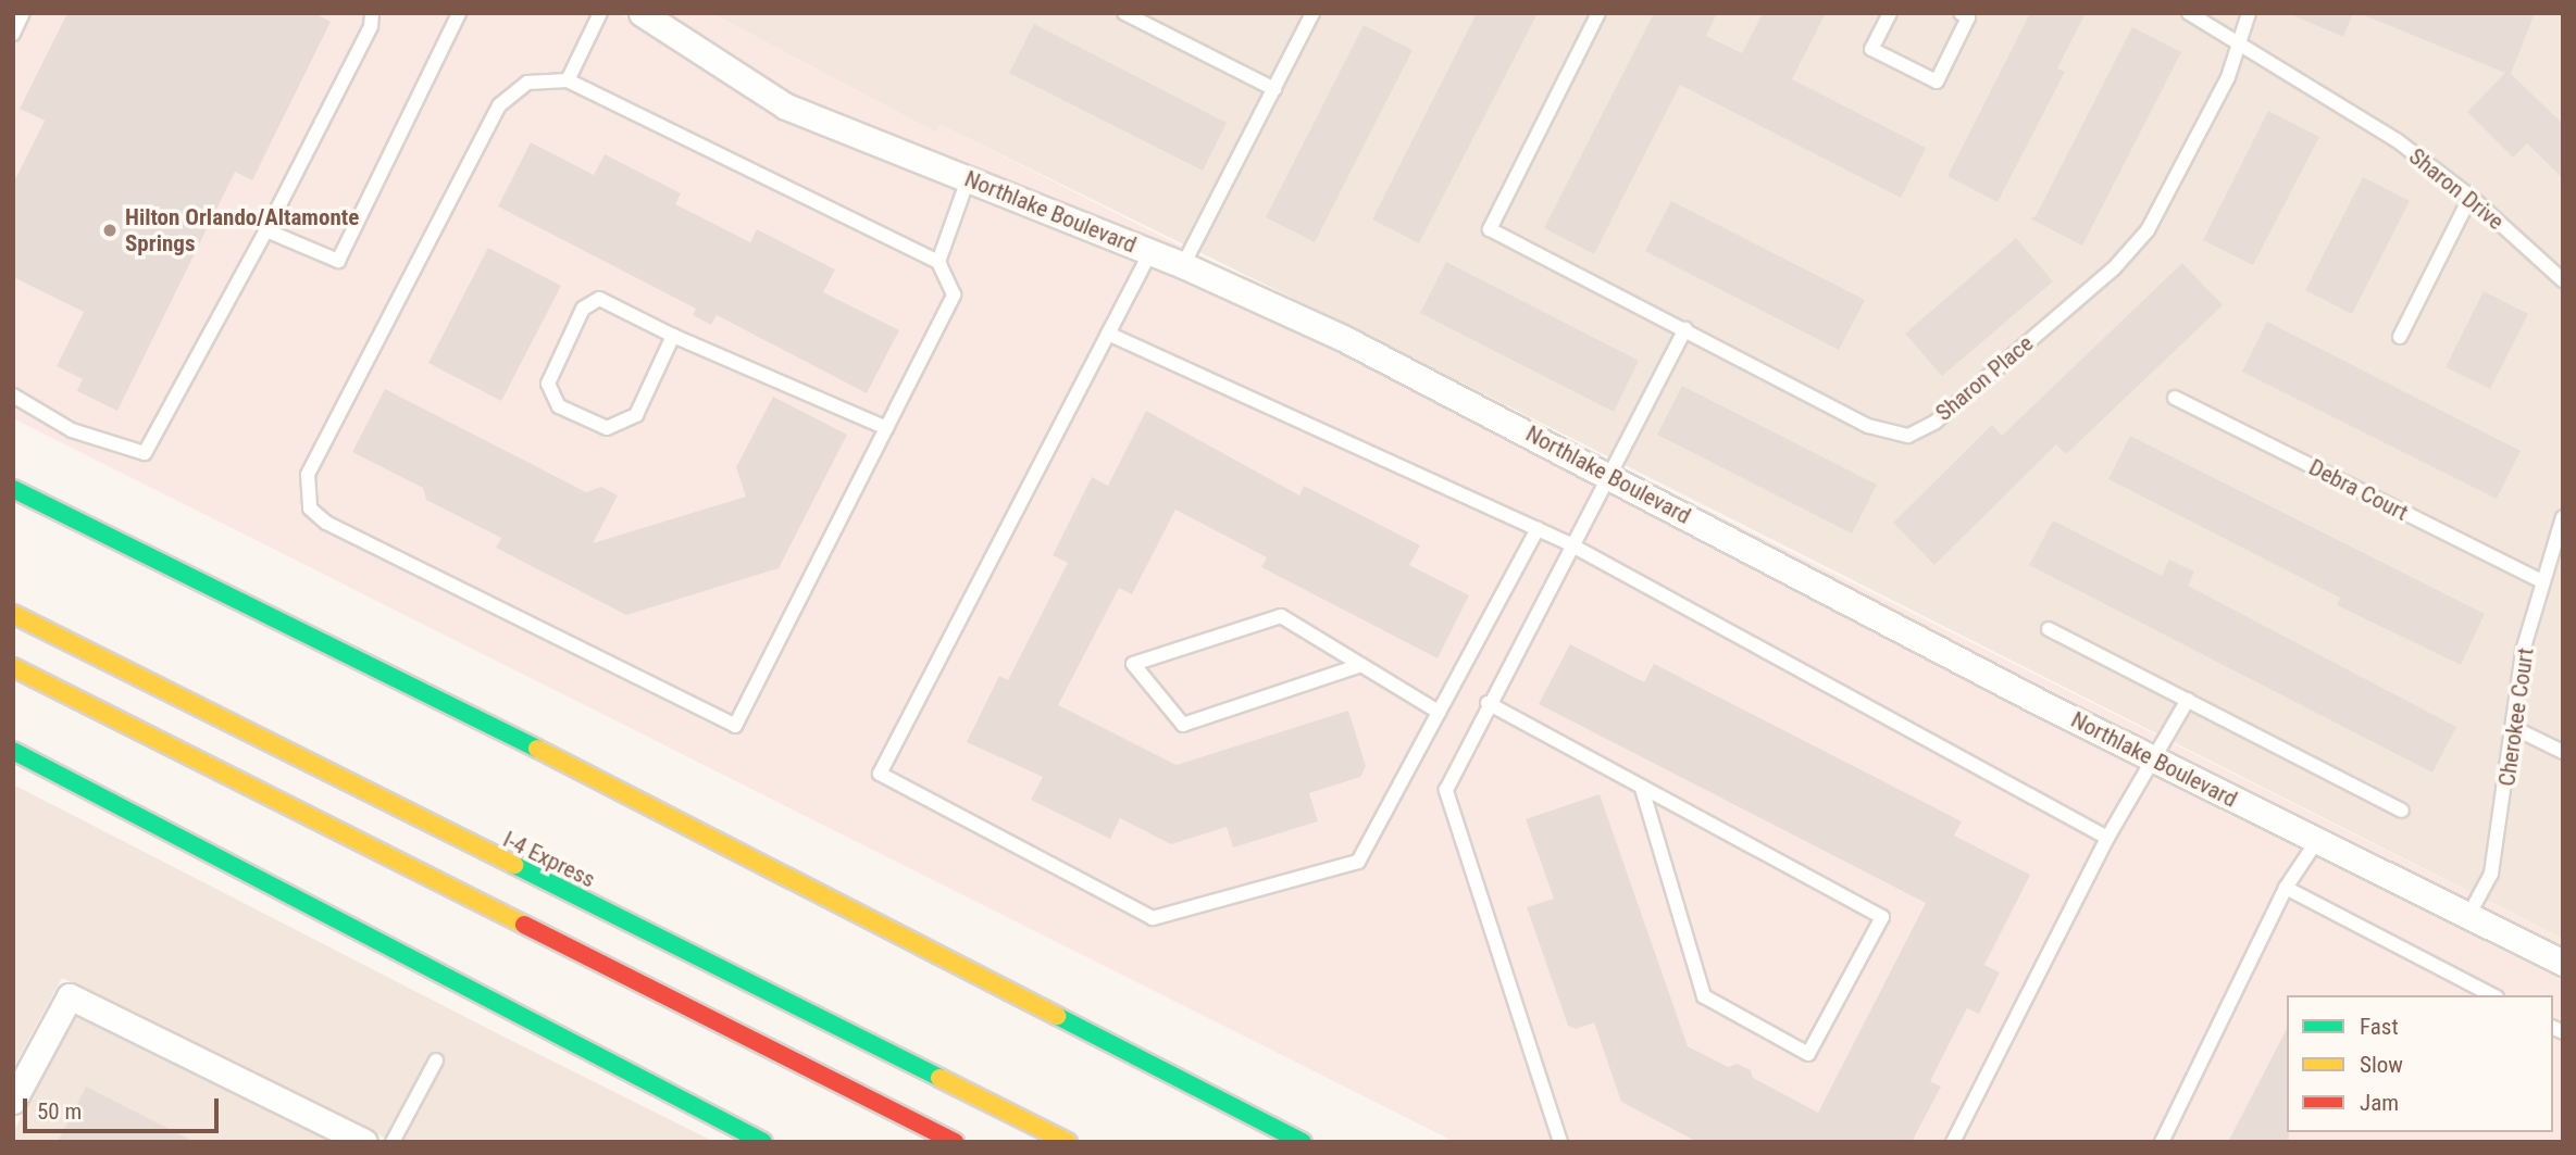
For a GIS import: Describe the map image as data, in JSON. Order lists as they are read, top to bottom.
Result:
{
  "streets": {
    "highway": ["I-4 Express"],
    "street": ["Northlake Boulevard"],
    "lane": [
      "Sharon Drive",
      "Sharon Place",
      "Debra Court",
      "Cherokee Court"
    ]
  },
  "crossings": [
    ["Sharon Drive", "Sharon Place"],
    ["Northlake Boulevard", "Cherokee Court"],
    ["Debra Court", "Cherokee Court"]
  ],
  "places": ["Hilton Orlando/Altamonte Springs"],
  "legend": ["Fast", "Slow", "Jam"],
  "scale_bar": "50 m"
}
